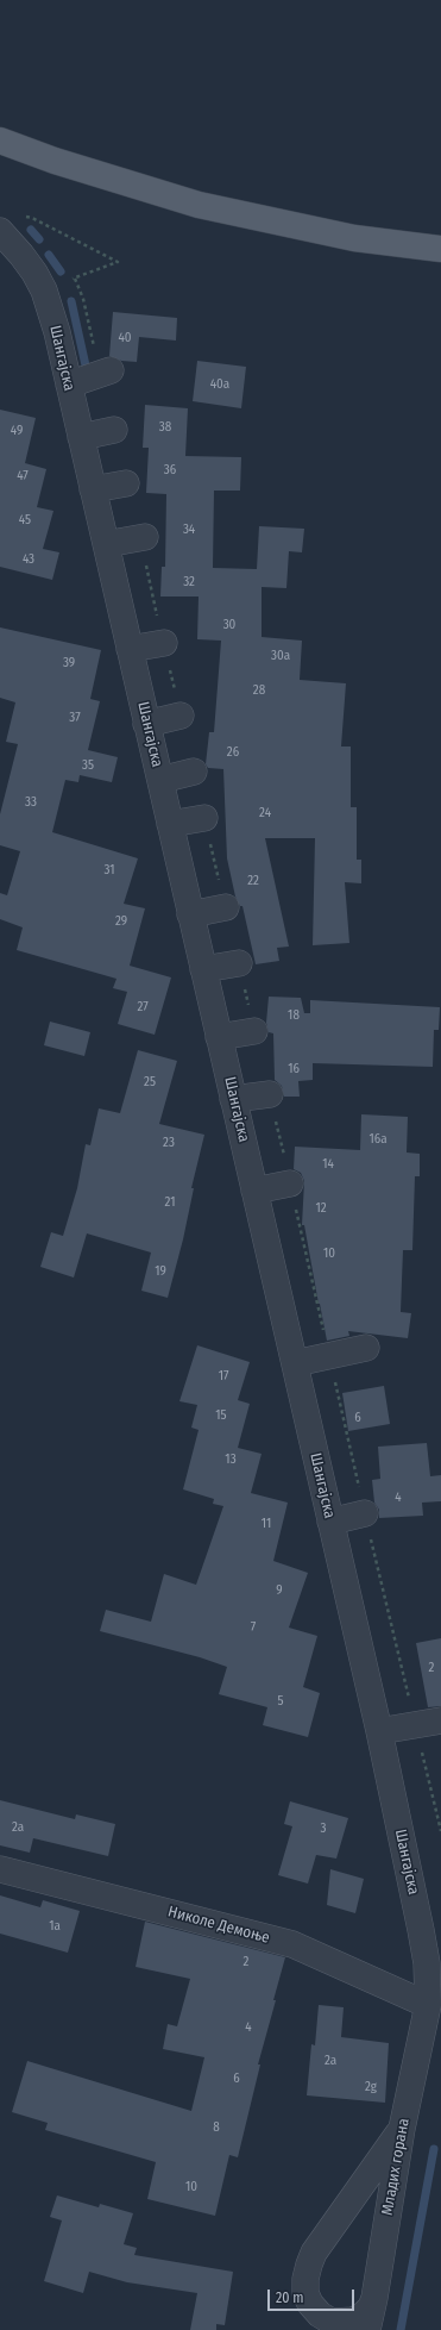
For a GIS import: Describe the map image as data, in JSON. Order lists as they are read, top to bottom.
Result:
{
  "streets": {
    "street": ["Шангајска", "Николе Демоње", "Младих горана"]
  },
  "crossings": [
    ["Шангајска", "Николе Демоње"],
    ["Шангајска", "Младих горана"],
    ["Николе Демоње", "Младих горана"]
  ],
  "house_numbers": [
    "40",
    "40a",
    "38",
    "49",
    "36",
    "47",
    "45",
    "34",
    "43",
    "32",
    "30",
    "30a",
    "39",
    "28",
    "37",
    "26",
    "35",
    "33",
    "24",
    "31",
    "22",
    "29",
    "27",
    "18",
    "16",
    "25",
    "16a",
    "23",
    "14",
    "21",
    "12",
    "10",
    "19",
    "17",
    "15",
    "6",
    "13",
    "4",
    "11",
    "9",
    "7",
    "2",
    "5",
    "2a",
    "3",
    "1a",
    "2",
    "4",
    "2a",
    "6",
    "2g",
    "8",
    "10"
  ],
  "scale_bar": "20 m"
}
